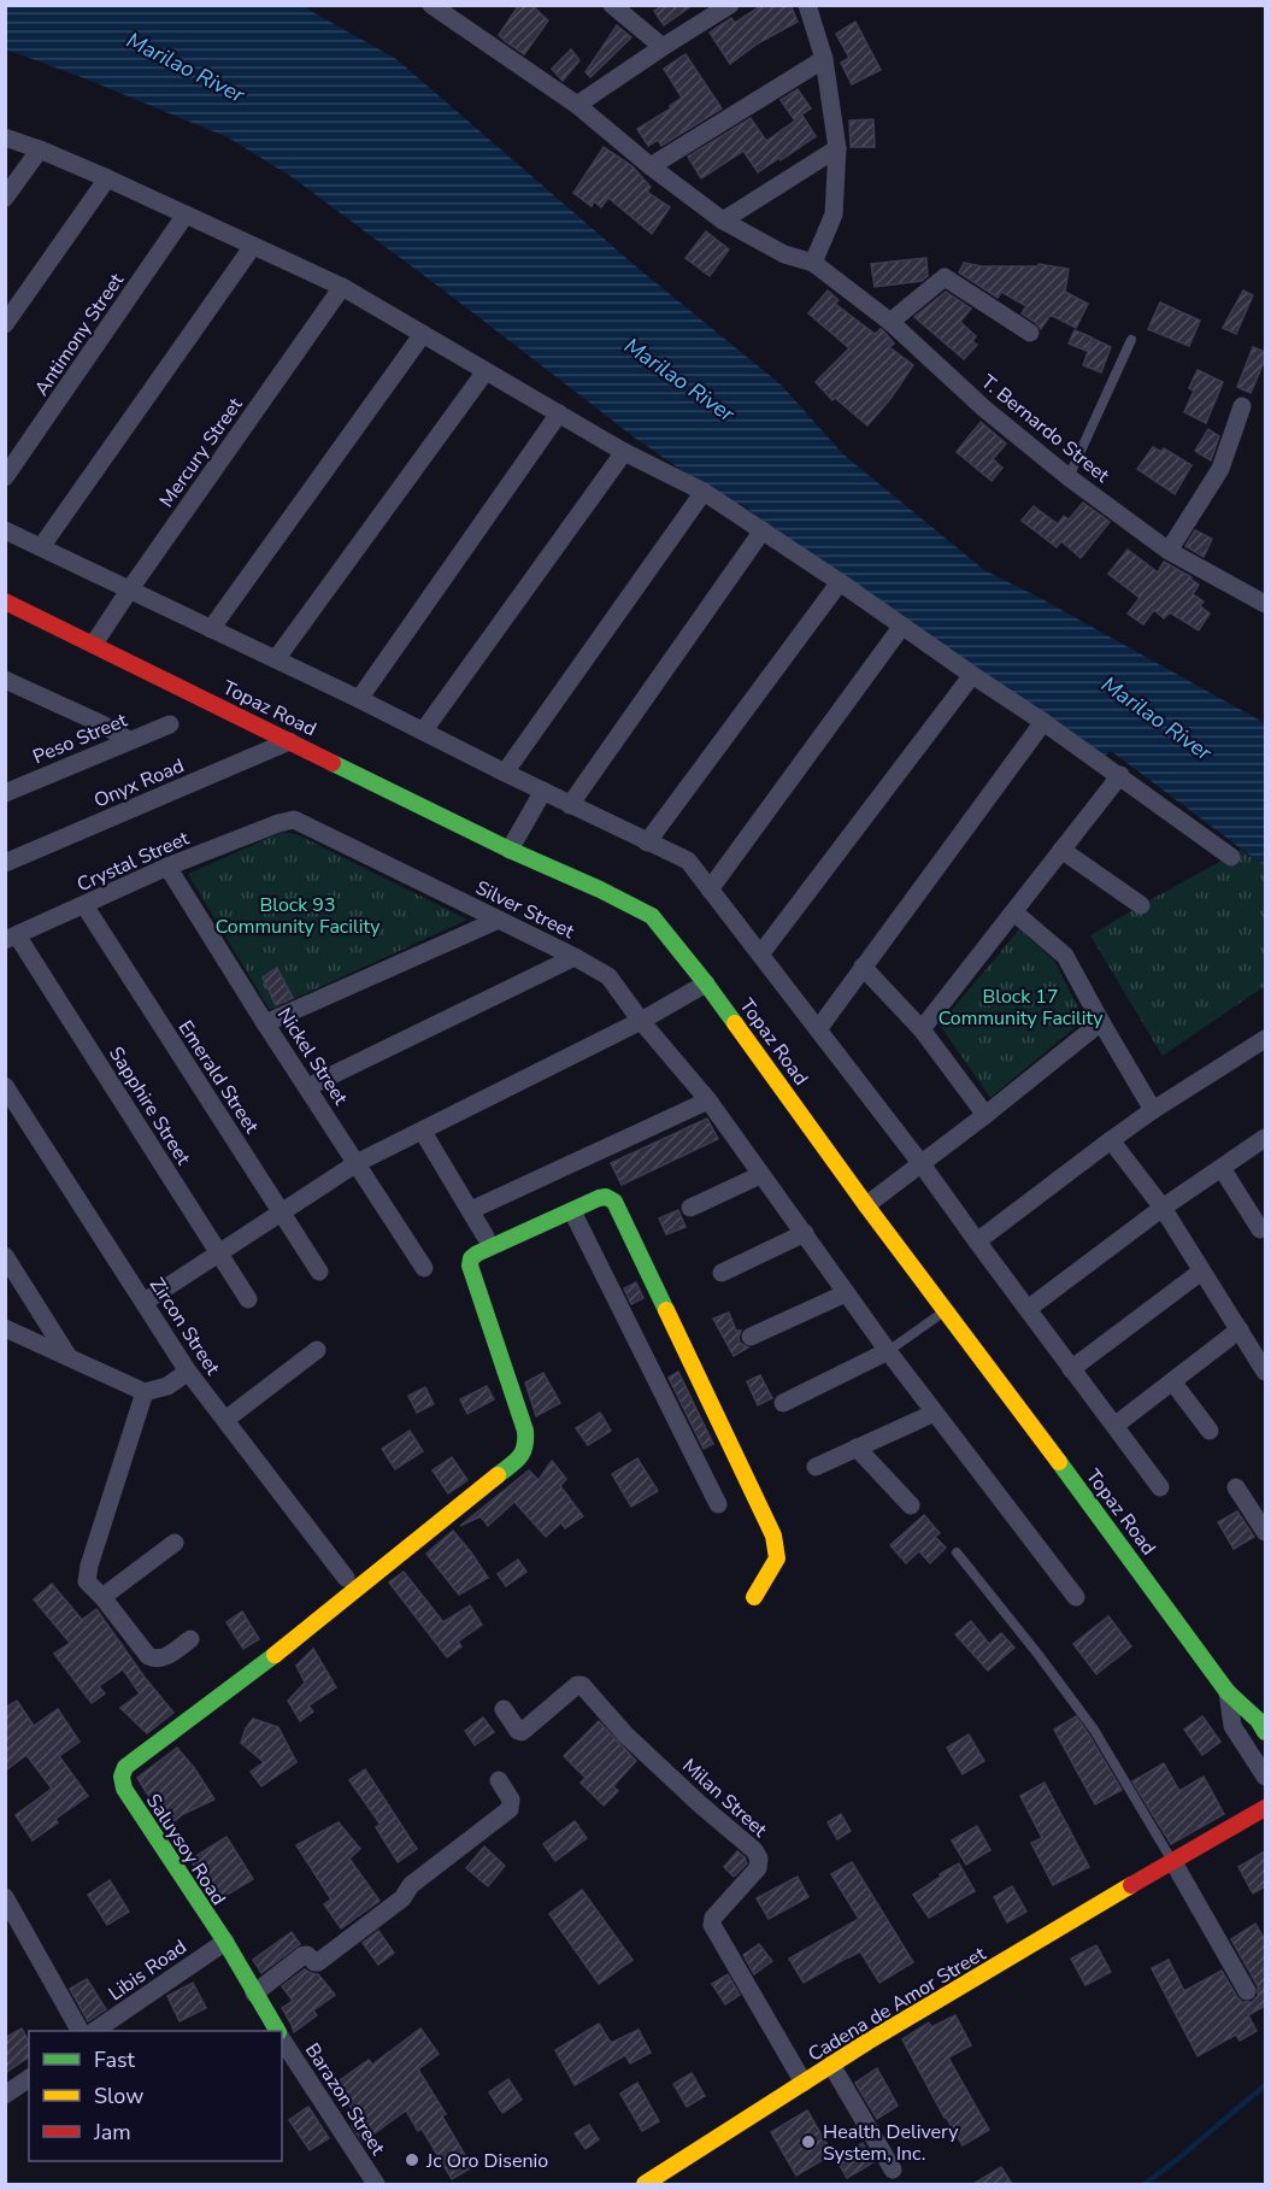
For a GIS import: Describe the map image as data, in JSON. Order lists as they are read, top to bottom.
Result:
{
  "streets": {
    "street": [
      "Antimony Street",
      "T. Bernardo Street",
      "Mercury Street",
      "Topaz Road",
      "Peso Street",
      "Onyx Road",
      "Crystal Street",
      "Silver Street",
      "Nickel Street",
      "Emerald Street",
      "Sapphire Street",
      "Zircon Street",
      "Milan Street",
      "Saluysoy Road",
      "Libis Road",
      "Cadena de Amor Street",
      "Barazon Street"
    ]
  },
  "crossings": [
    ["Mercury Street", "Topaz Road"],
    ["Topaz Road", "Onyx Road"],
    ["Crystal Street", "Silver Street"],
    ["Crystal Street", "Nickel Street"],
    ["Crystal Street", "Emerald Street"],
    ["Crystal Street", "Sapphire Street"],
    ["Milan Street", "Cadena de Amor Street"],
    ["Saluysoy Road", "Libis Road"],
    ["Saluysoy Road", "Barazon Street"],
    ["Libis Road", "Barazon Street"]
  ],
  "water": ["Marilao River"],
  "parks": ["Block 93 Community Facility", "Block 17 Community Facility"],
  "places": ["Health Delivery System, Inc.", "Jc Oro Disenio"],
  "legend": ["Fast", "Slow", "Jam"]
}
